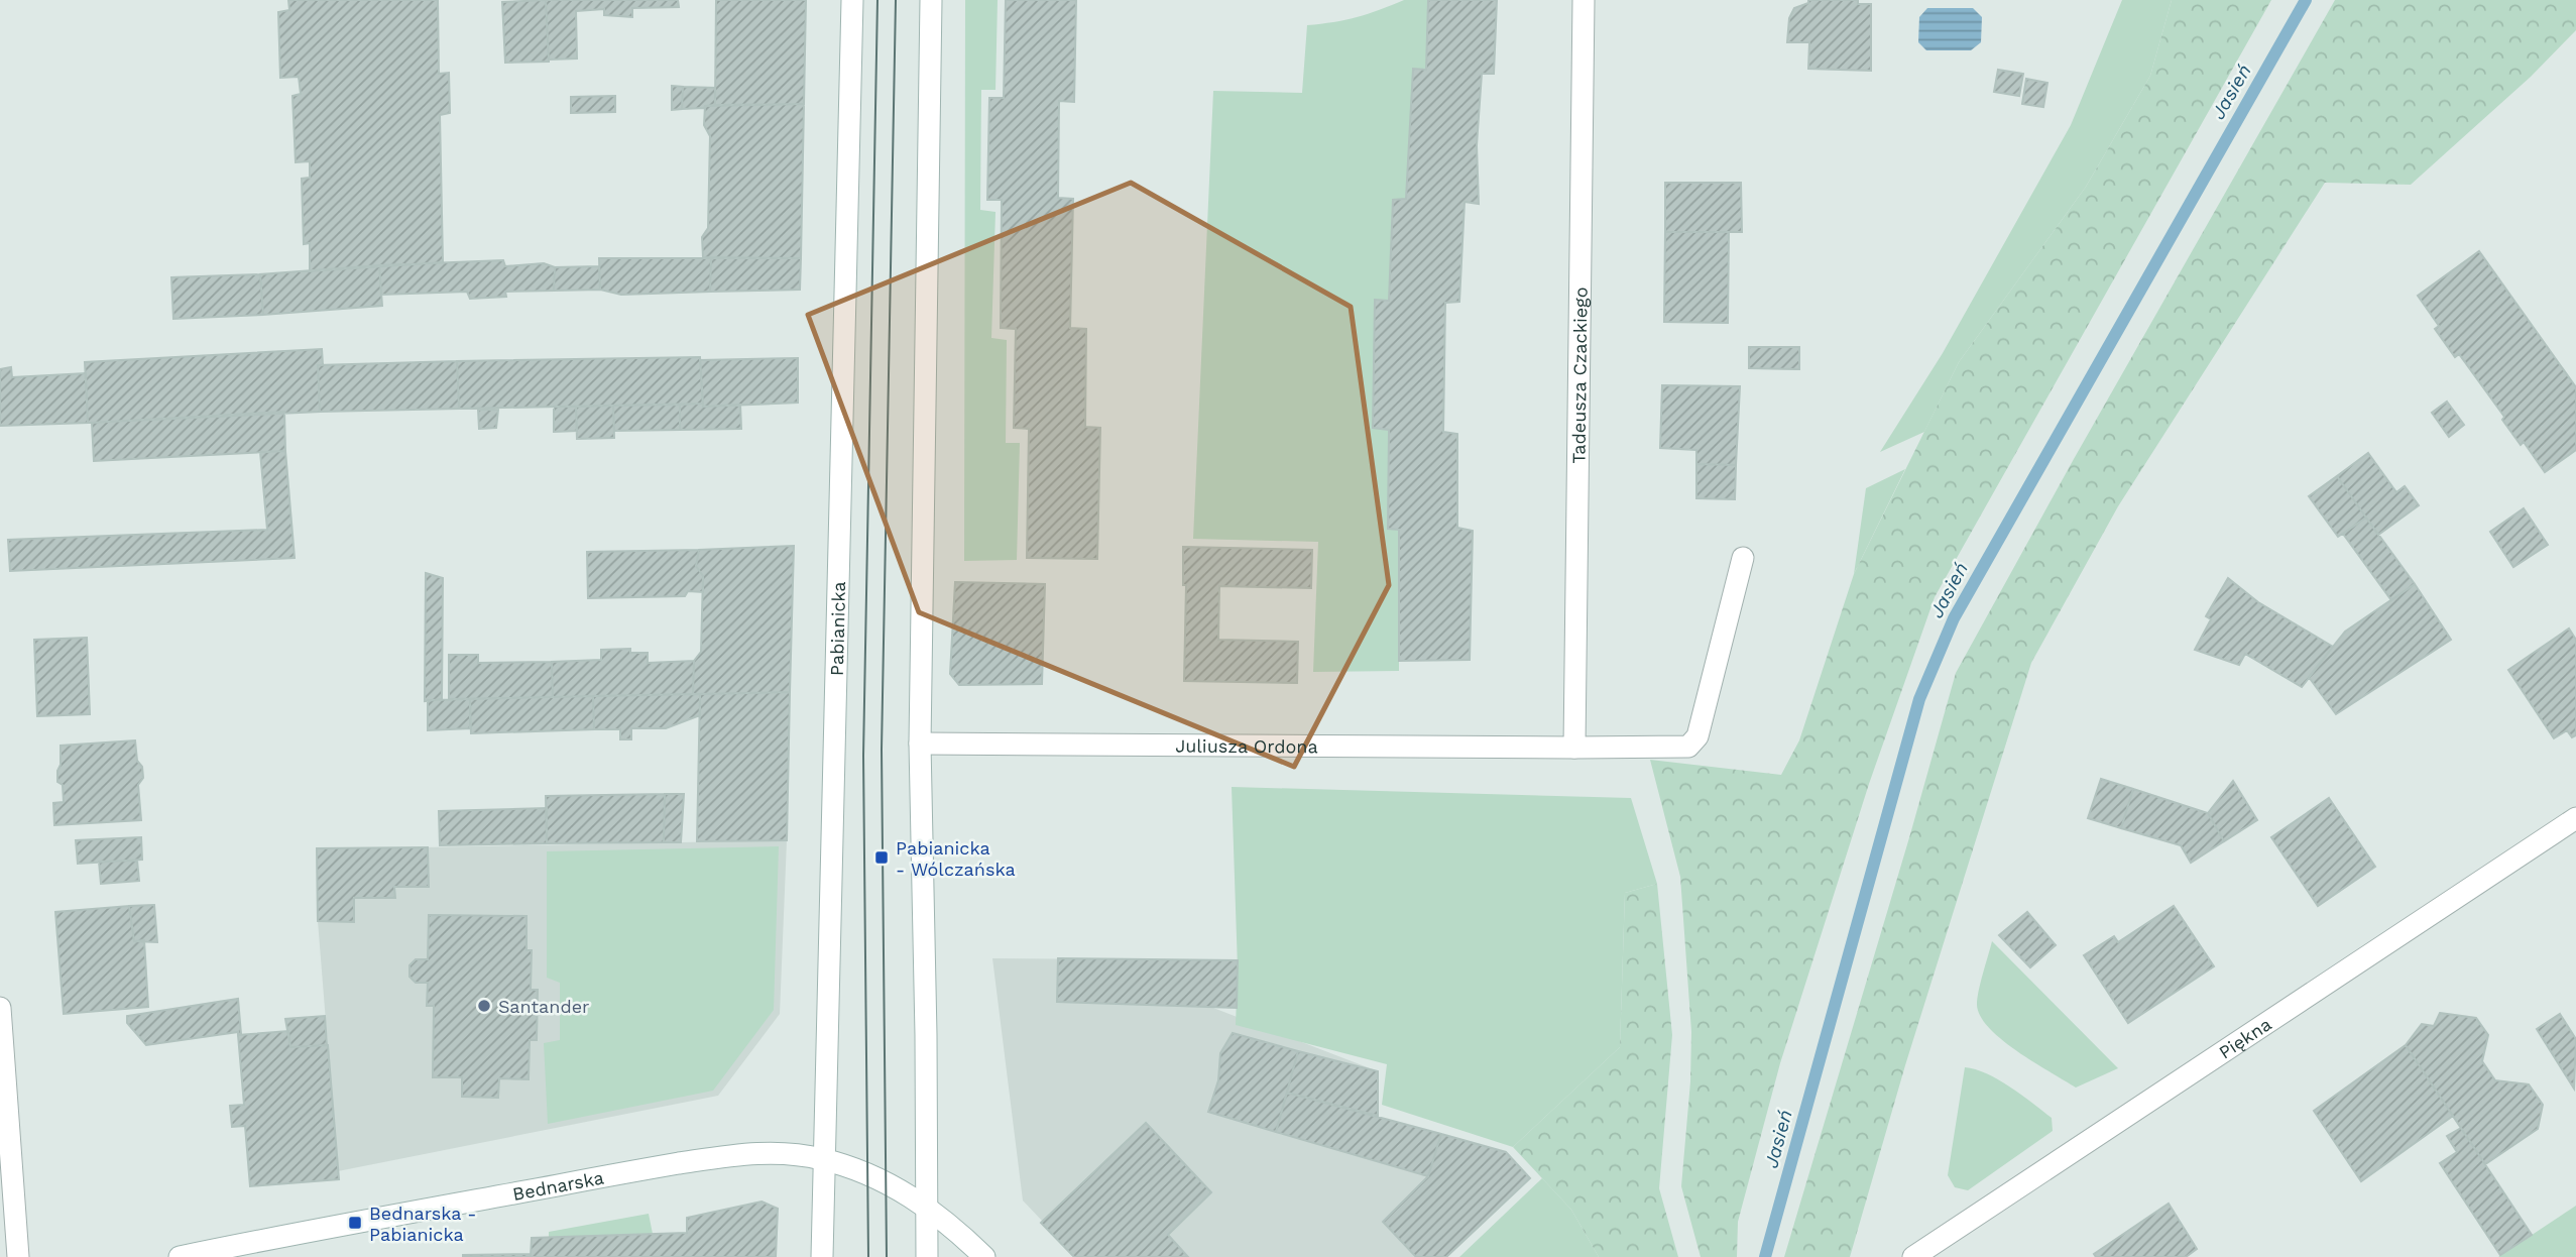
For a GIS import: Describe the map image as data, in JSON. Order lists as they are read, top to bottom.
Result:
{
  "streets": {
    "street": [
      "Tadeusza Czackiego",
      "Pabianicka",
      "Juliusza Ordona",
      "Piękna",
      "Bednarska"
    ]
  },
  "crossings": [
    ["Tadeusza Czackiego", "Juliusza Ordona"],
    ["Pabianicka", "Bednarska"]
  ],
  "water": ["Jasień"],
  "places": {
    "transit": ["Pabianicka - Wólczańska", "Bednarska - Pabianicka"],
    "other": ["Santander"]
  }
}
